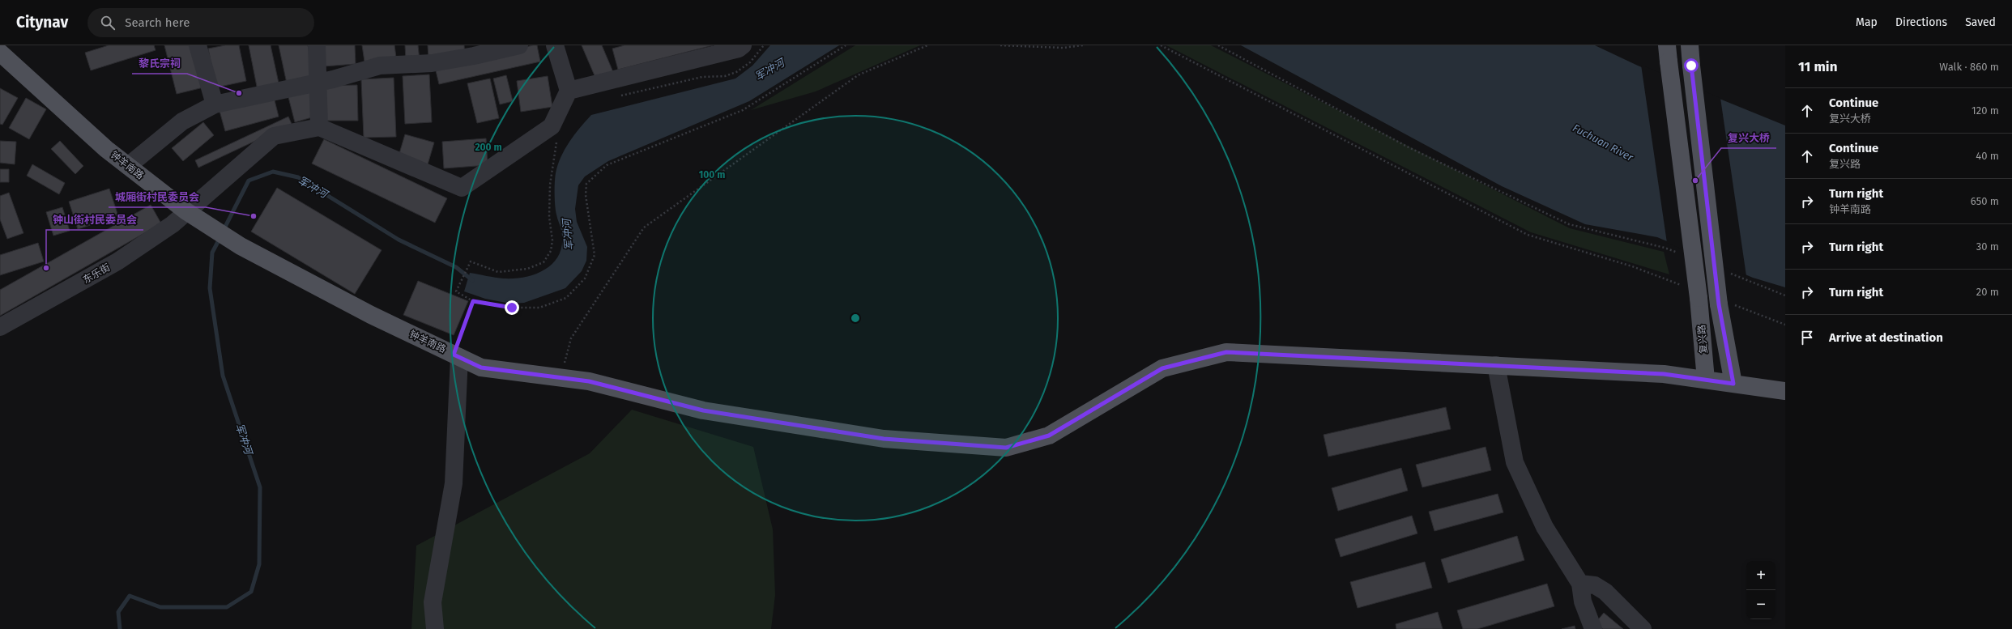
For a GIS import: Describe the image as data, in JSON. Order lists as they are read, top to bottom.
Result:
{
  "streets": {
    "main road": ["钟羊南路", "复兴路"],
    "street": ["东乐街"]
  },
  "crossings": [
    ["钟羊南路", "东乐街"],
    ["钟羊南路", "复兴路"]
  ],
  "water": ["军冲河", "Fuchuan River"],
  "places": [
    "黎氏宗祠",
    "复兴大桥",
    "城厢街村民委员会",
    "钟山街村民委员会"
  ],
  "page": {
    "header": "Citynav",
    "search": "Search here",
    "nav": ["Map", "Directions", "Saved"],
    "heading": ["11 min", "Walk · 860 m"],
    "list": [
      ["Continue", "复兴大桥", "120 m"],
      ["Continue", "复兴路", "40 m"],
      ["Turn right", "钟羊南路", "650 m"],
      ["Turn right", "30 m"],
      ["Turn right", "20 m"],
      "Arrive at destination"
    ],
    "map_buttons": ["+", "−"]
  },
  "rings": ["200 m", "100 m"]
}
